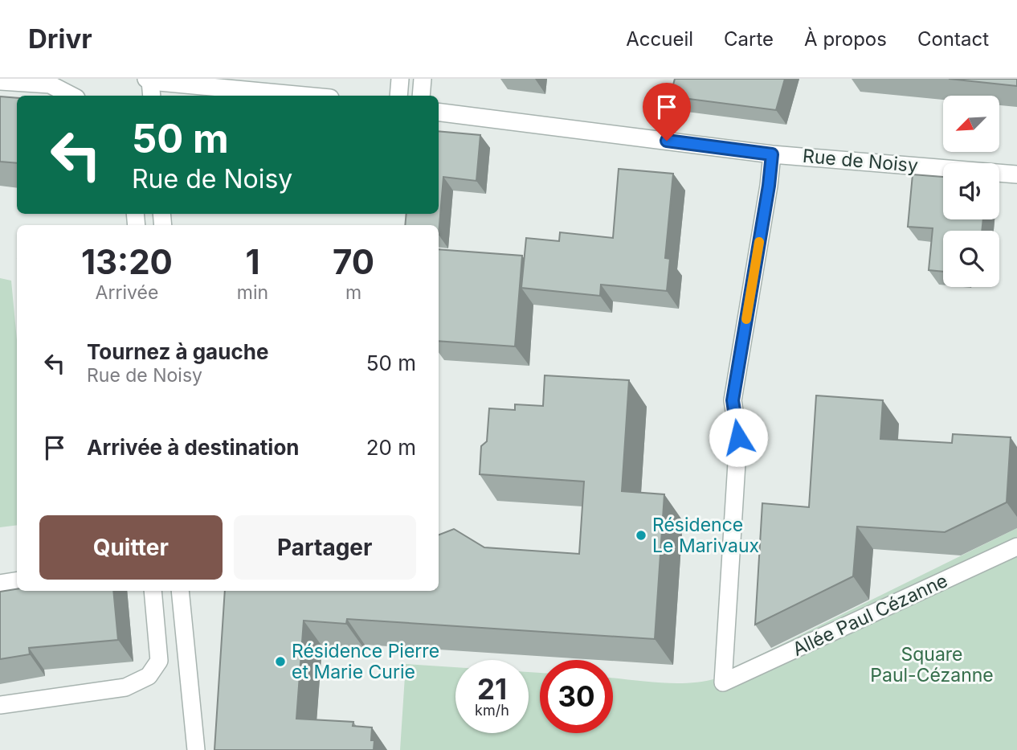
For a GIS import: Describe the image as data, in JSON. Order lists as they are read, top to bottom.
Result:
{
  "streets": {
    "street": ["Rue de Noisy", "Allée Paul Cézanne"]
  },
  "crossings": [
    ["Rue de Noisy", "Allée Paul Cézanne"]
  ],
  "parks": ["Square Paul-Cézanne"],
  "places": ["Résidence Le Marivaux", "Résidence Pierre et Marie Curie"],
  "north": "bottom left",
  "page": {
    "header": "Drivr",
    "nav": [
      "Accueil",
      "Carte",
      "À propos",
      "Contact"
    ],
    "turn": ["50 m", "Rue de Noisy"],
    "eta": [
      "13:20",
      "Arrivée",
      "1",
      "min",
      "70",
      "m"
    ],
    "list": [
      {
        "name": "Tournez à gauche",
        "note": "Rue de Noisy",
        "value": "50 m"
      },
      {
        "name": "Arrivée à destination",
        "value": "20 m"
      }
    ],
    "buttons": ["Quitter", "Partager"],
    "speed": "21 km/h",
    "limit": "30"
  }
}
